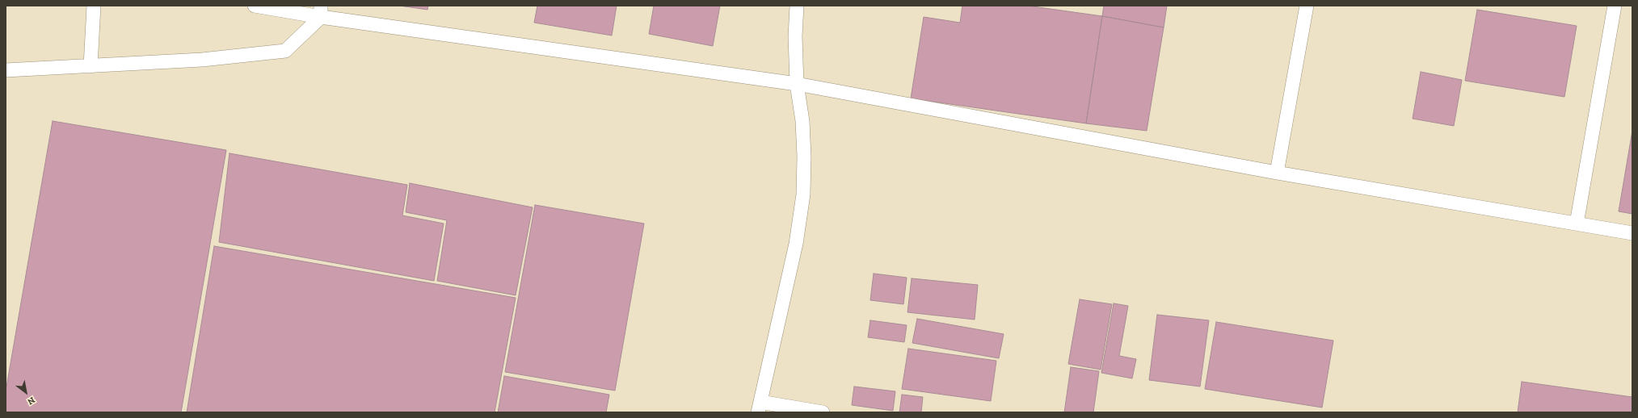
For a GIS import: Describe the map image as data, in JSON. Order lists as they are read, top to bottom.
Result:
{
  "north": "bottom right"
}
